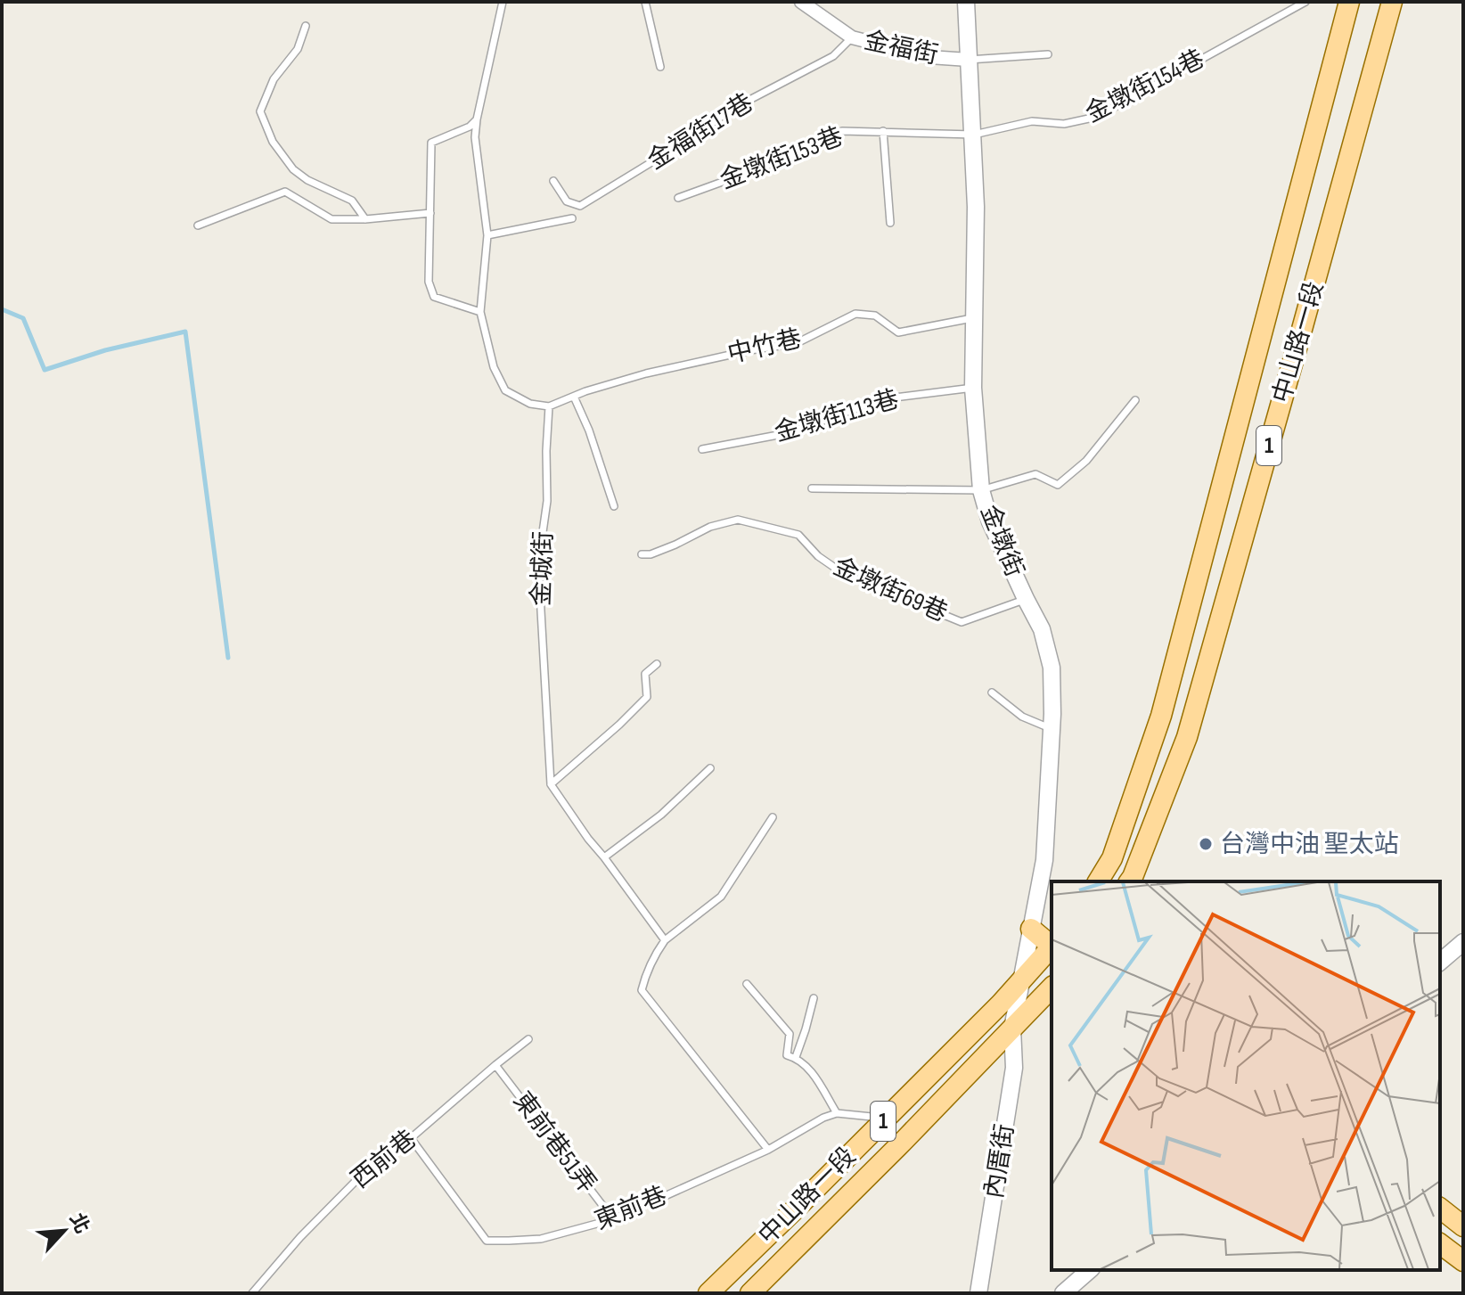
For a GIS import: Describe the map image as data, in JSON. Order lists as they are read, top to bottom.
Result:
{
  "streets": {
    "main road": ["中山路一段", "1"],
    "street": ["金福街", "金墩街", "內厝街"],
    "lane": [
      "金墩街154巷",
      "金福街17巷",
      "金墩街153巷",
      "中竹巷",
      "金墩街113巷",
      "金城街",
      "金墩街69巷",
      "東前巷51弄",
      "西前巷",
      "東前巷"
    ]
  },
  "crossings": [
    ["金福街", "金福街17巷"],
    ["金福街", "金墩街"],
    ["金墩街154巷", "金墩街153巷"],
    ["金墩街154巷", "金墩街"],
    ["金墩街153巷", "金墩街"],
    ["中山路一段", "金墩街"],
    ["中山路一段", "內厝街"],
    ["中竹巷", "金墩街"],
    ["中竹巷", "金城街"],
    ["金墩街113巷", "金墩街"],
    ["金墩街", "金墩街69巷"],
    ["金墩街", "內厝街"],
    ["東前巷51弄", "西前巷"],
    ["東前巷51弄", "東前巷"],
    ["西前巷", "東前巷"]
  ],
  "places": ["台灣中油 聖太站"],
  "north": "top right"
}
